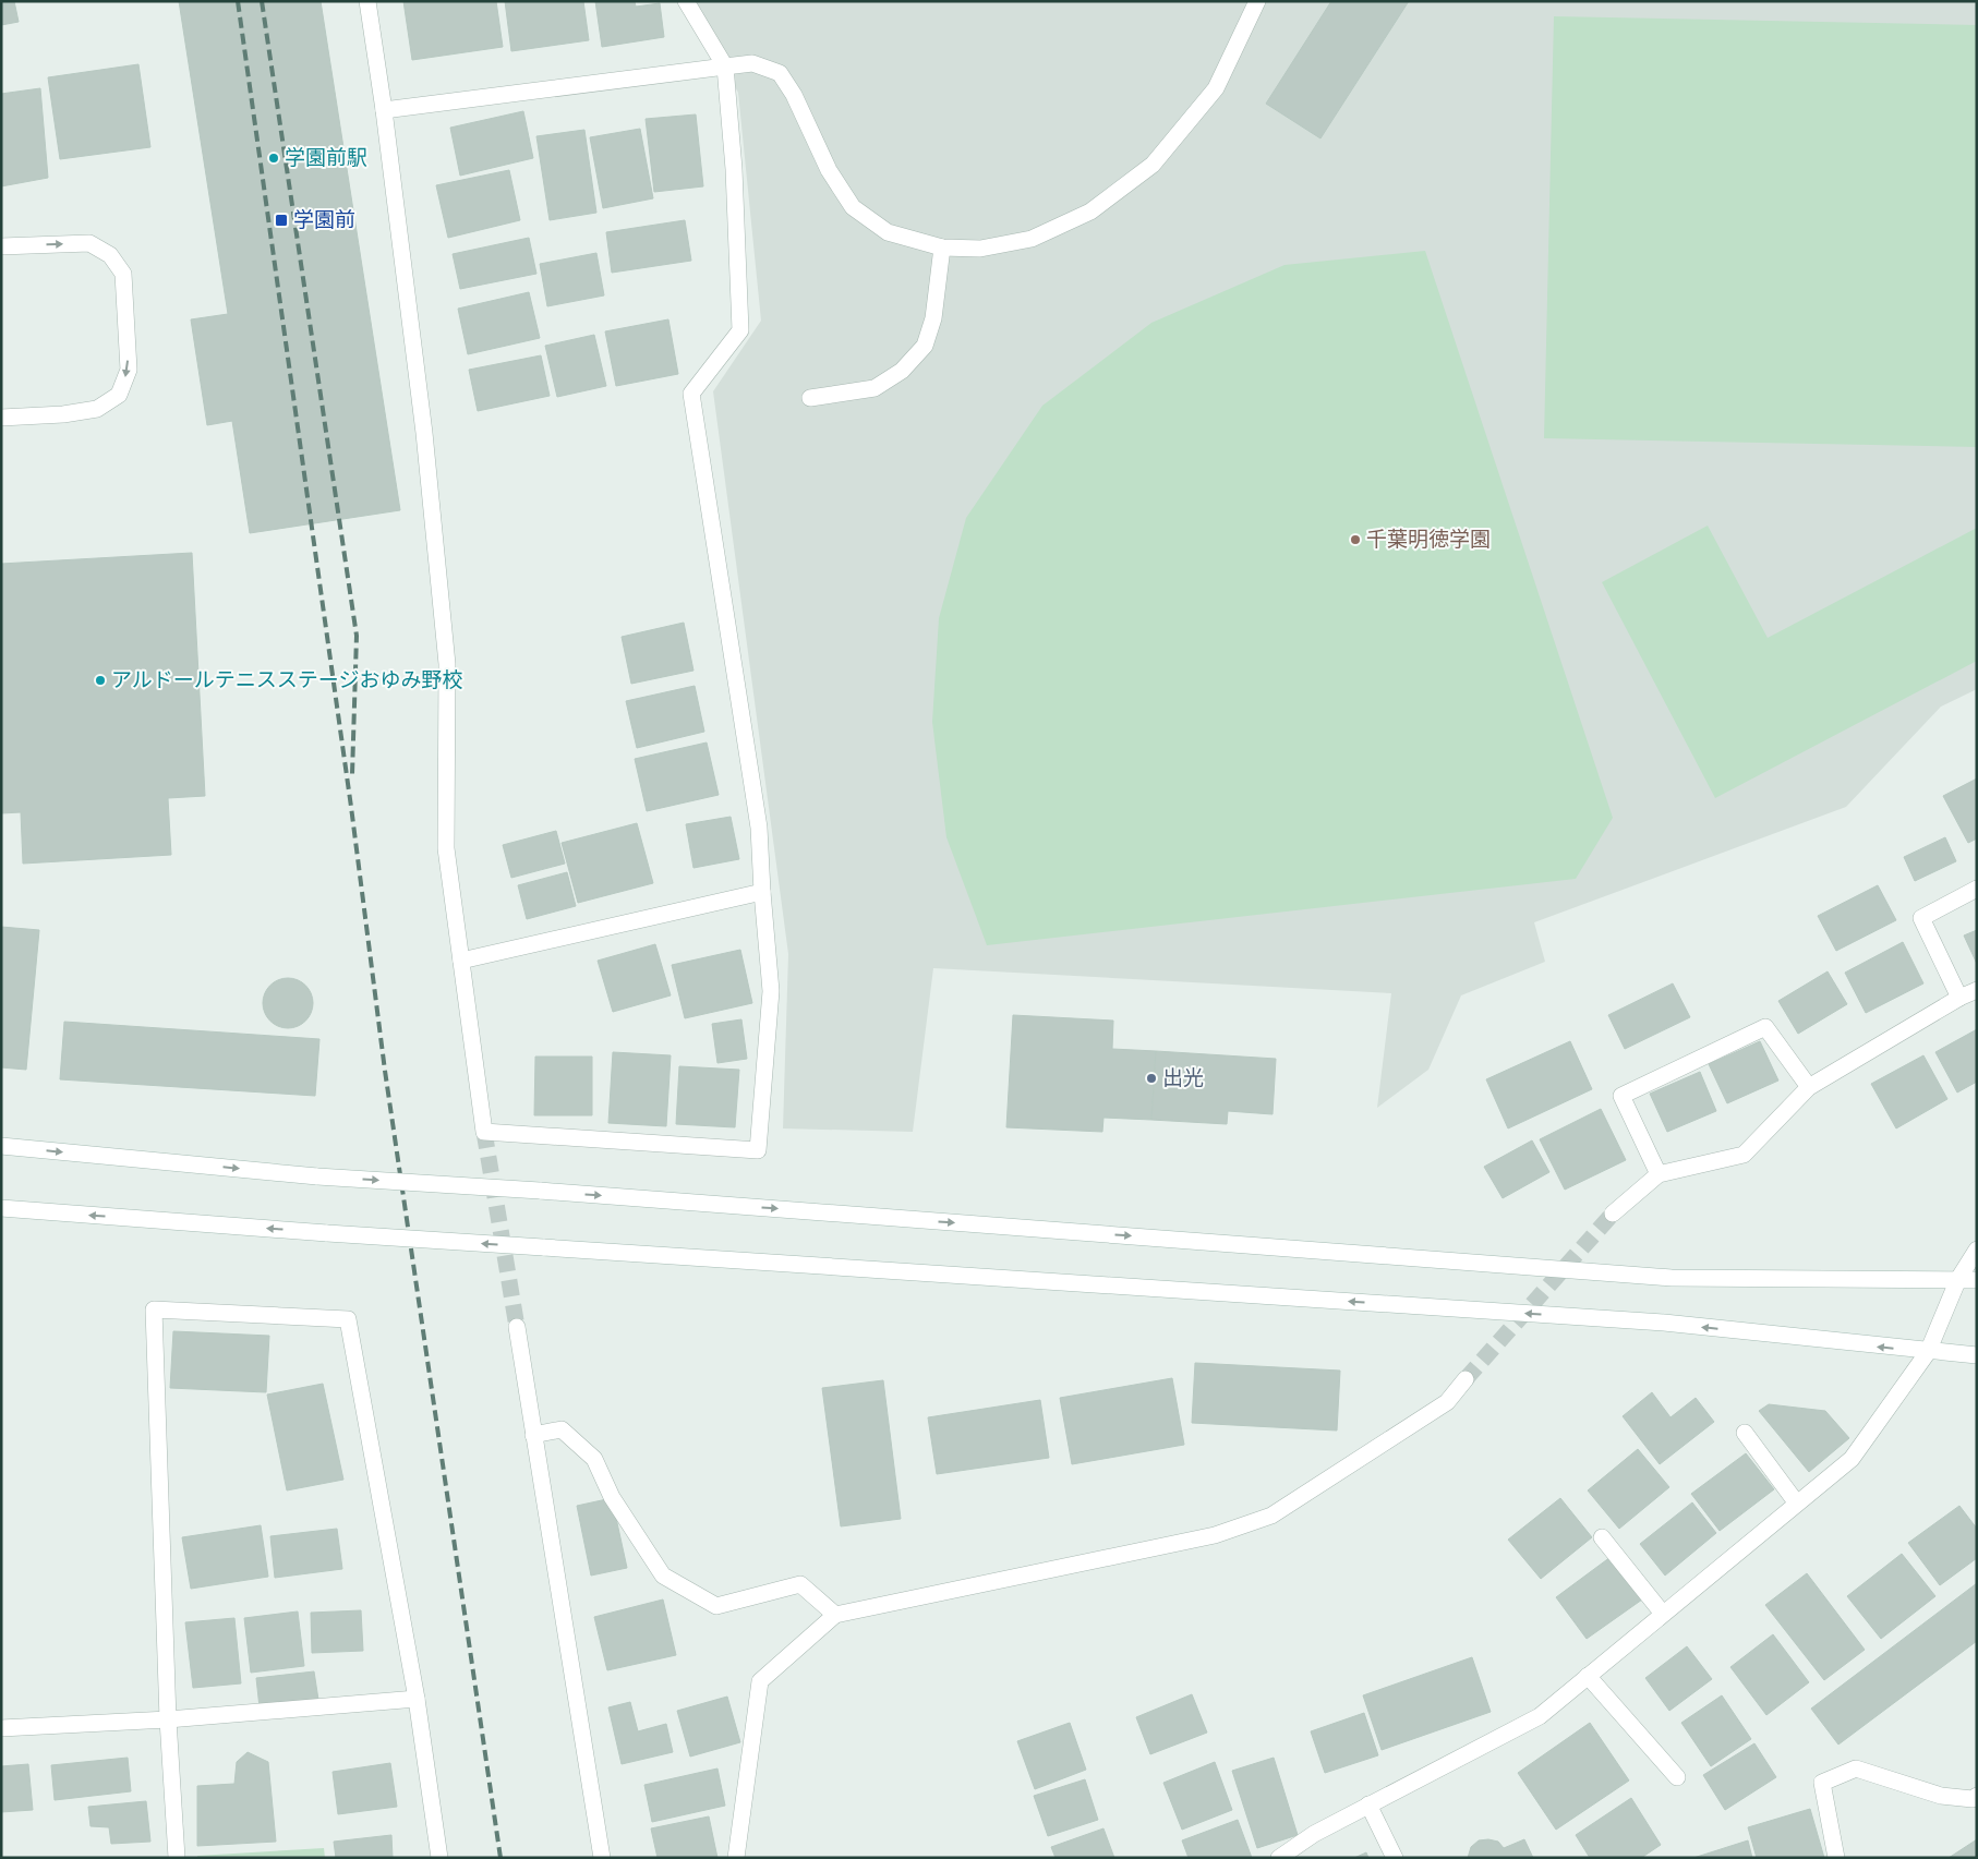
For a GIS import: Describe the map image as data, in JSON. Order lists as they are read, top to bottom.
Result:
{
  "places": {
    "other": [
      "学園前駅",
      "千葉明徳学園",
      "アルドールテニスステージおゆみ野校",
      "出光"
    ],
    "transit": ["学園前"]
  }
}
